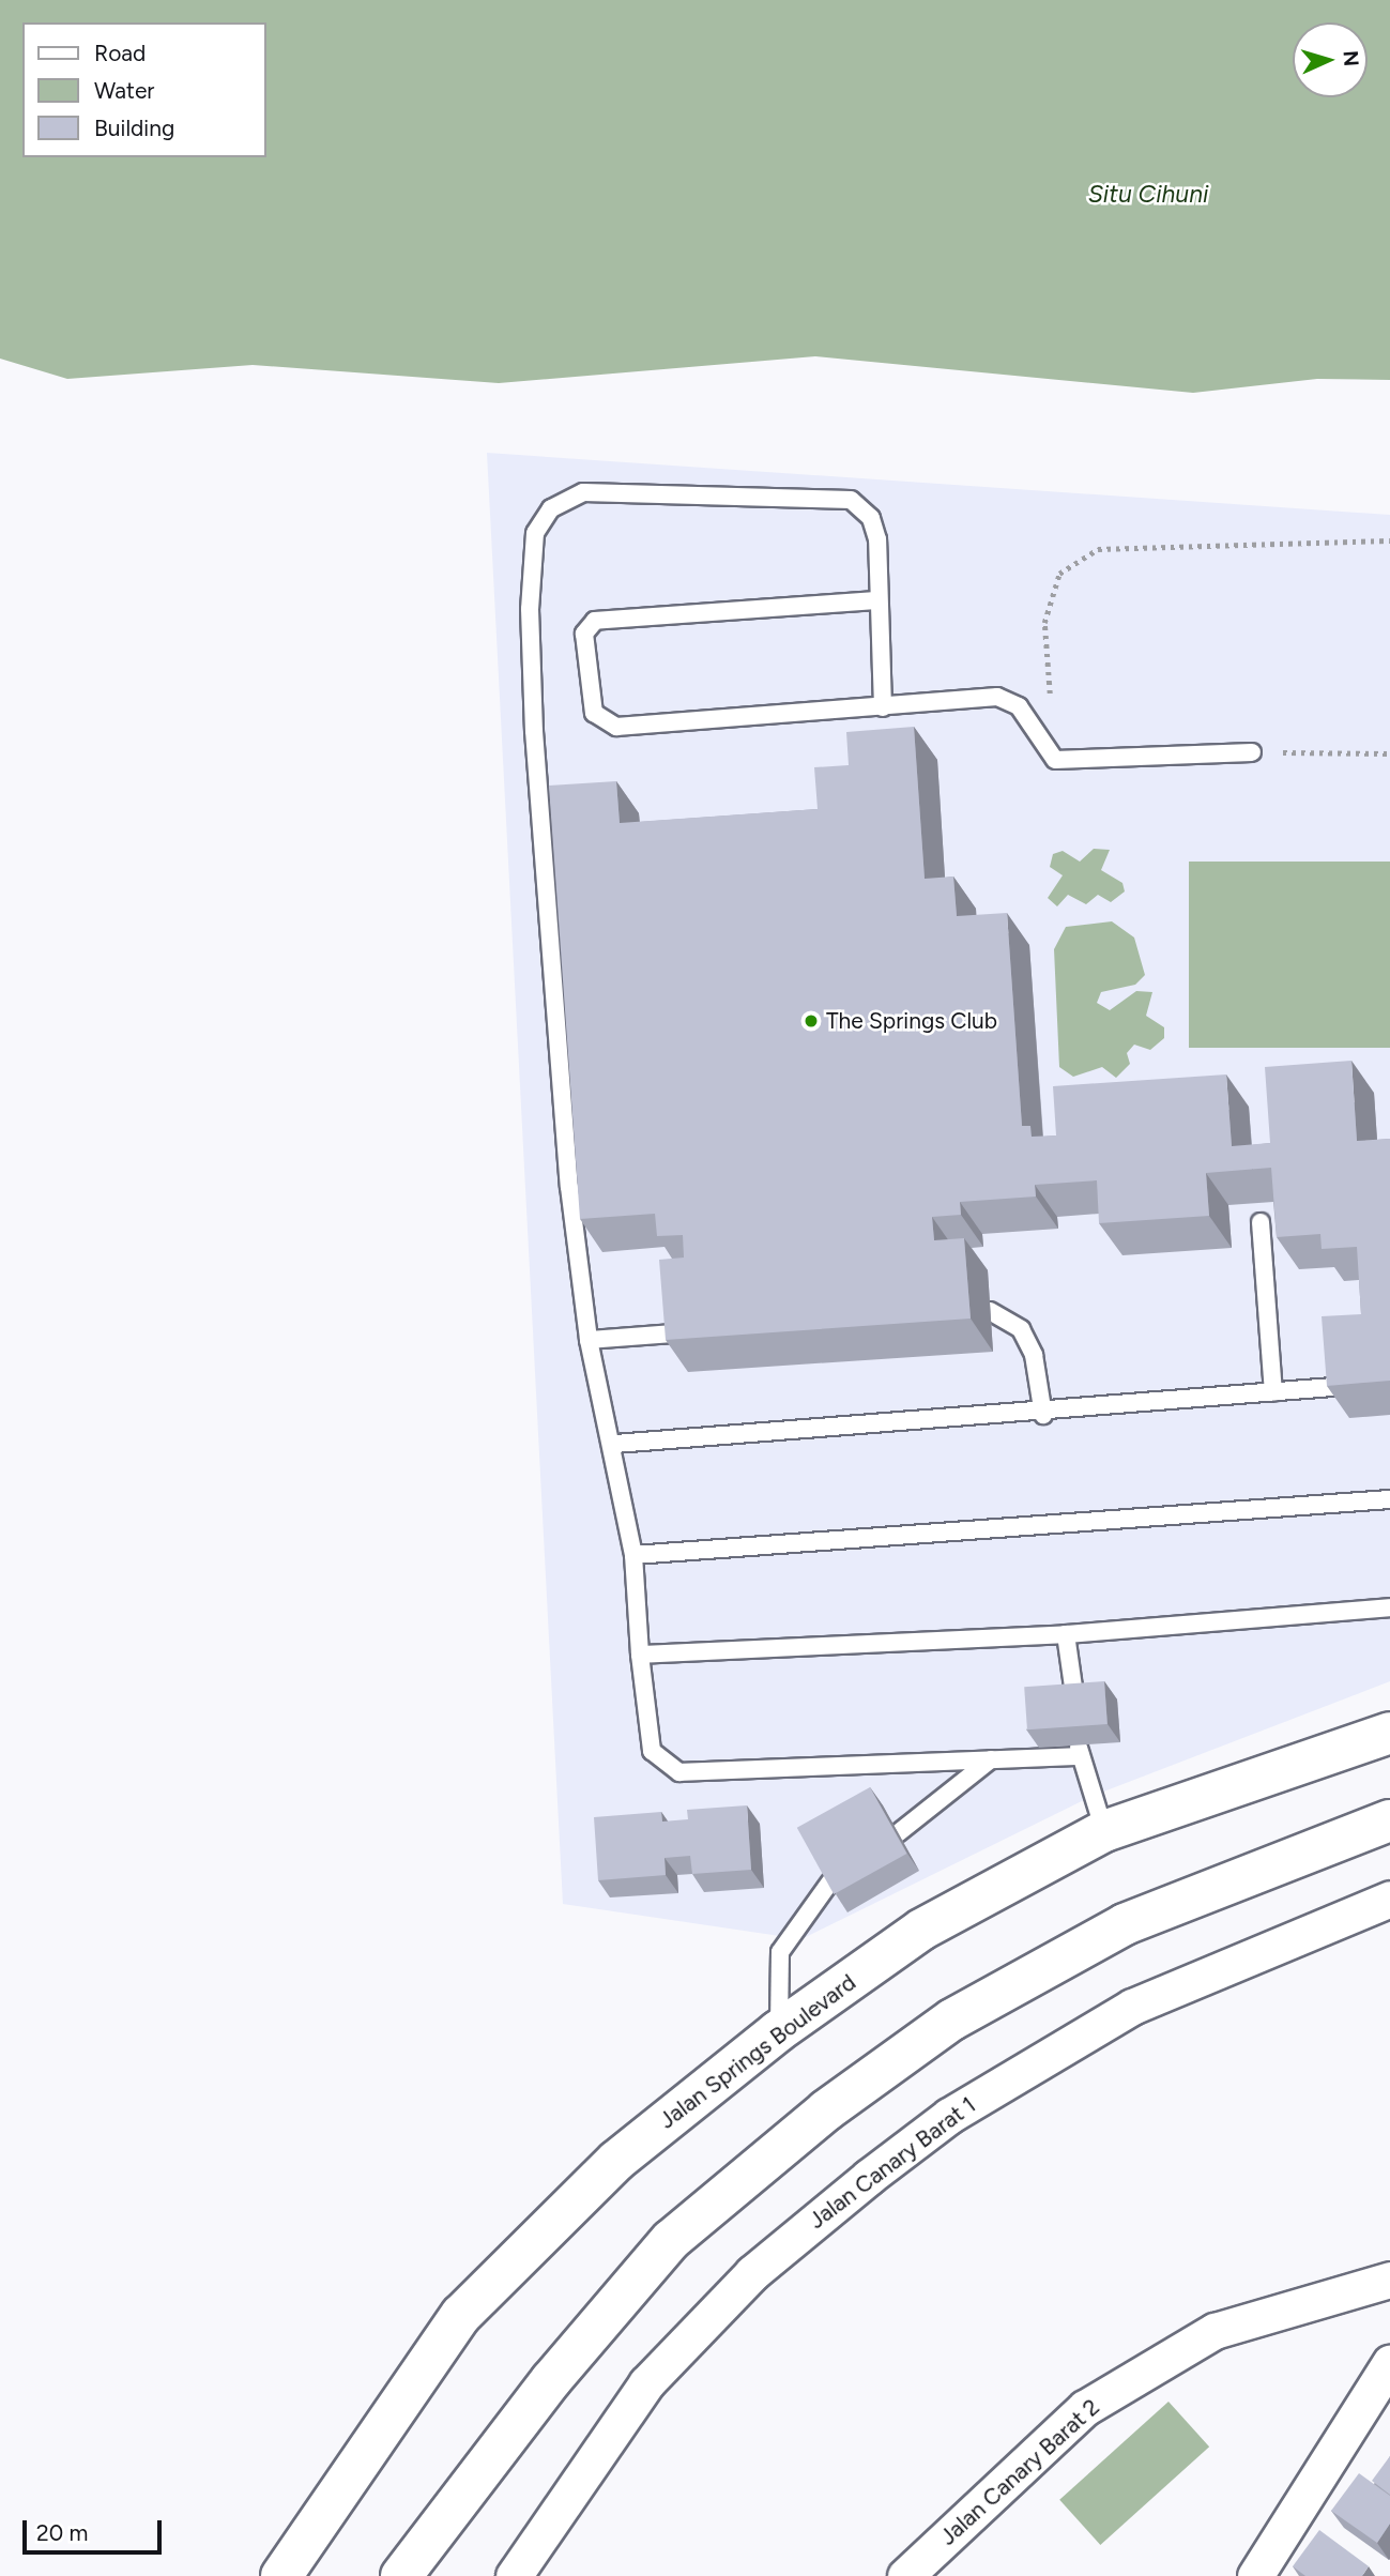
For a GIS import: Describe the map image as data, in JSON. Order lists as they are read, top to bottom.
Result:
{
  "streets": {
    "main road": ["Jalan Springs Boulevard"],
    "street": ["Jalan Canary Barat 1", "Jalan Canary Barat 2"]
  },
  "water": ["Situ Cihuni"],
  "places": ["The Springs Club"],
  "legend": ["Road", "Water", "Building"],
  "scale_bar": "20 m",
  "north": "right"
}
